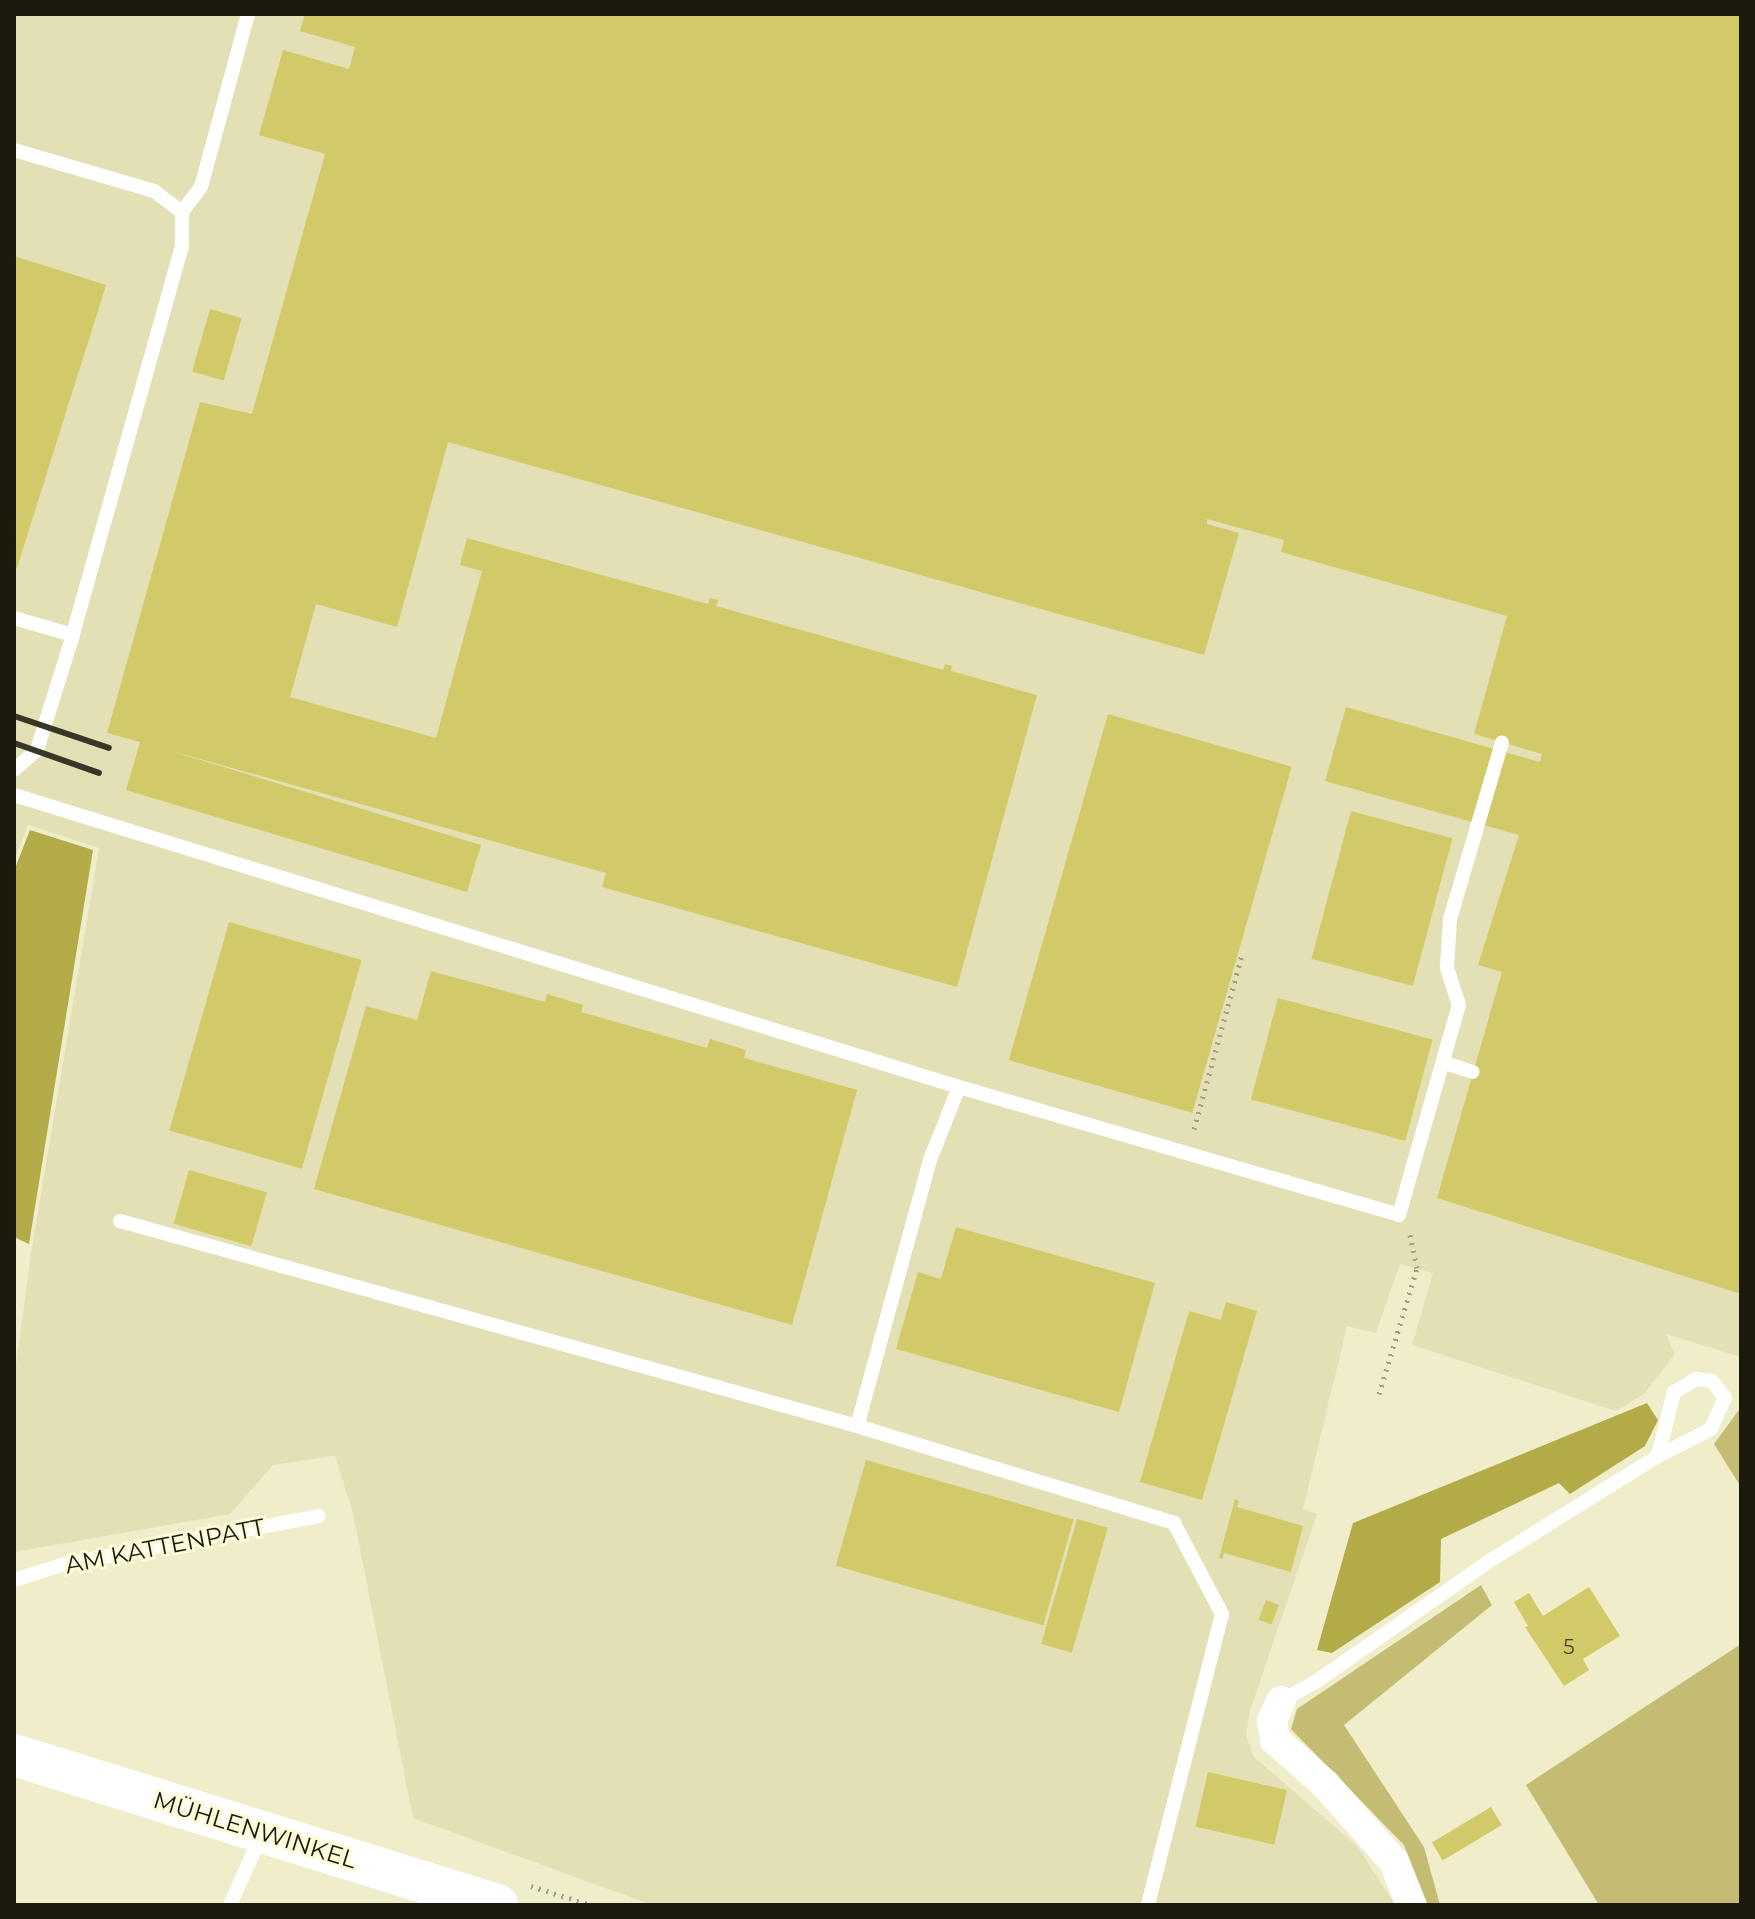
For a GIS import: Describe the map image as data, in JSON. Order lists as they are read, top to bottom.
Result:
{
  "streets": {
    "street": ["MÜHLENWINKEL"],
    "lane": ["AM KATTENPATT"]
  },
  "house_numbers": ["5"]
}
